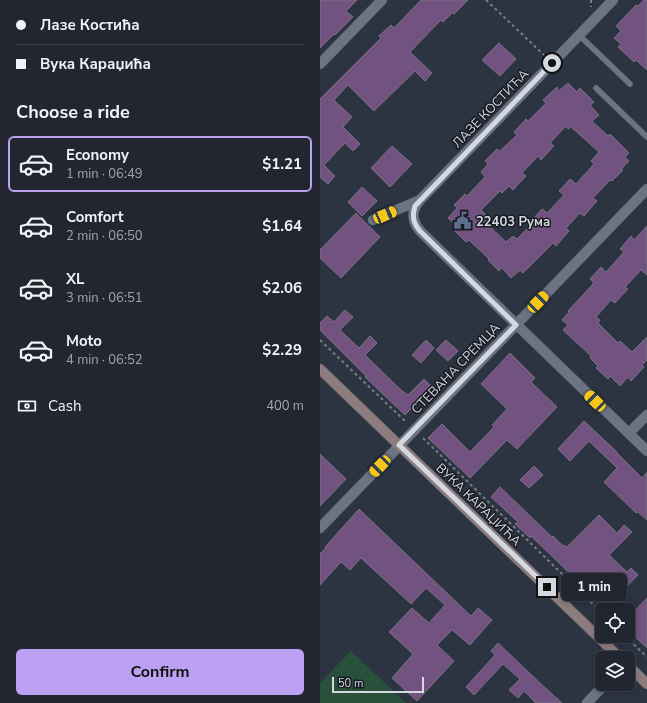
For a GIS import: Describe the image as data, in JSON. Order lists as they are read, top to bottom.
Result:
{
  "streets": {
    "main road": ["ВУКА КАРАЏИЋА"],
    "street": ["ЛАЗЕ КОСТИЋА", "СТЕВАНА СРЕМЦА"]
  },
  "crossings": [
    ["ЛАЗЕ КОСТИЋА", "СТЕВАНА СРЕМЦА"],
    ["СТЕВАНА СРЕМЦА", "ВУКА КАРАЏИЋА"]
  ],
  "places": {
    "public building": ["22403 Рума"]
  },
  "scale_bar": "50 m",
  "page": {
    "banner": ["Лазе Костића", "Вука Караџића"],
    "heading": "Choose a ride",
    "list": [
      {
        "name": "Economy",
        "note": "1 min · 06:49",
        "value": "$1.21"
      },
      {
        "name": "Comfort",
        "note": "2 min · 06:50",
        "value": "$1.64"
      },
      {
        "name": "XL",
        "note": "3 min · 06:51",
        "value": "$2.06"
      },
      {
        "name": "Moto",
        "note": "4 min · 06:52",
        "value": "$2.29"
      }
    ],
    "pay": ["Cash", "400 m"],
    "bubble": "1 min",
    "buttons": "Confirm",
    "scale": "50 m"
  }
}
